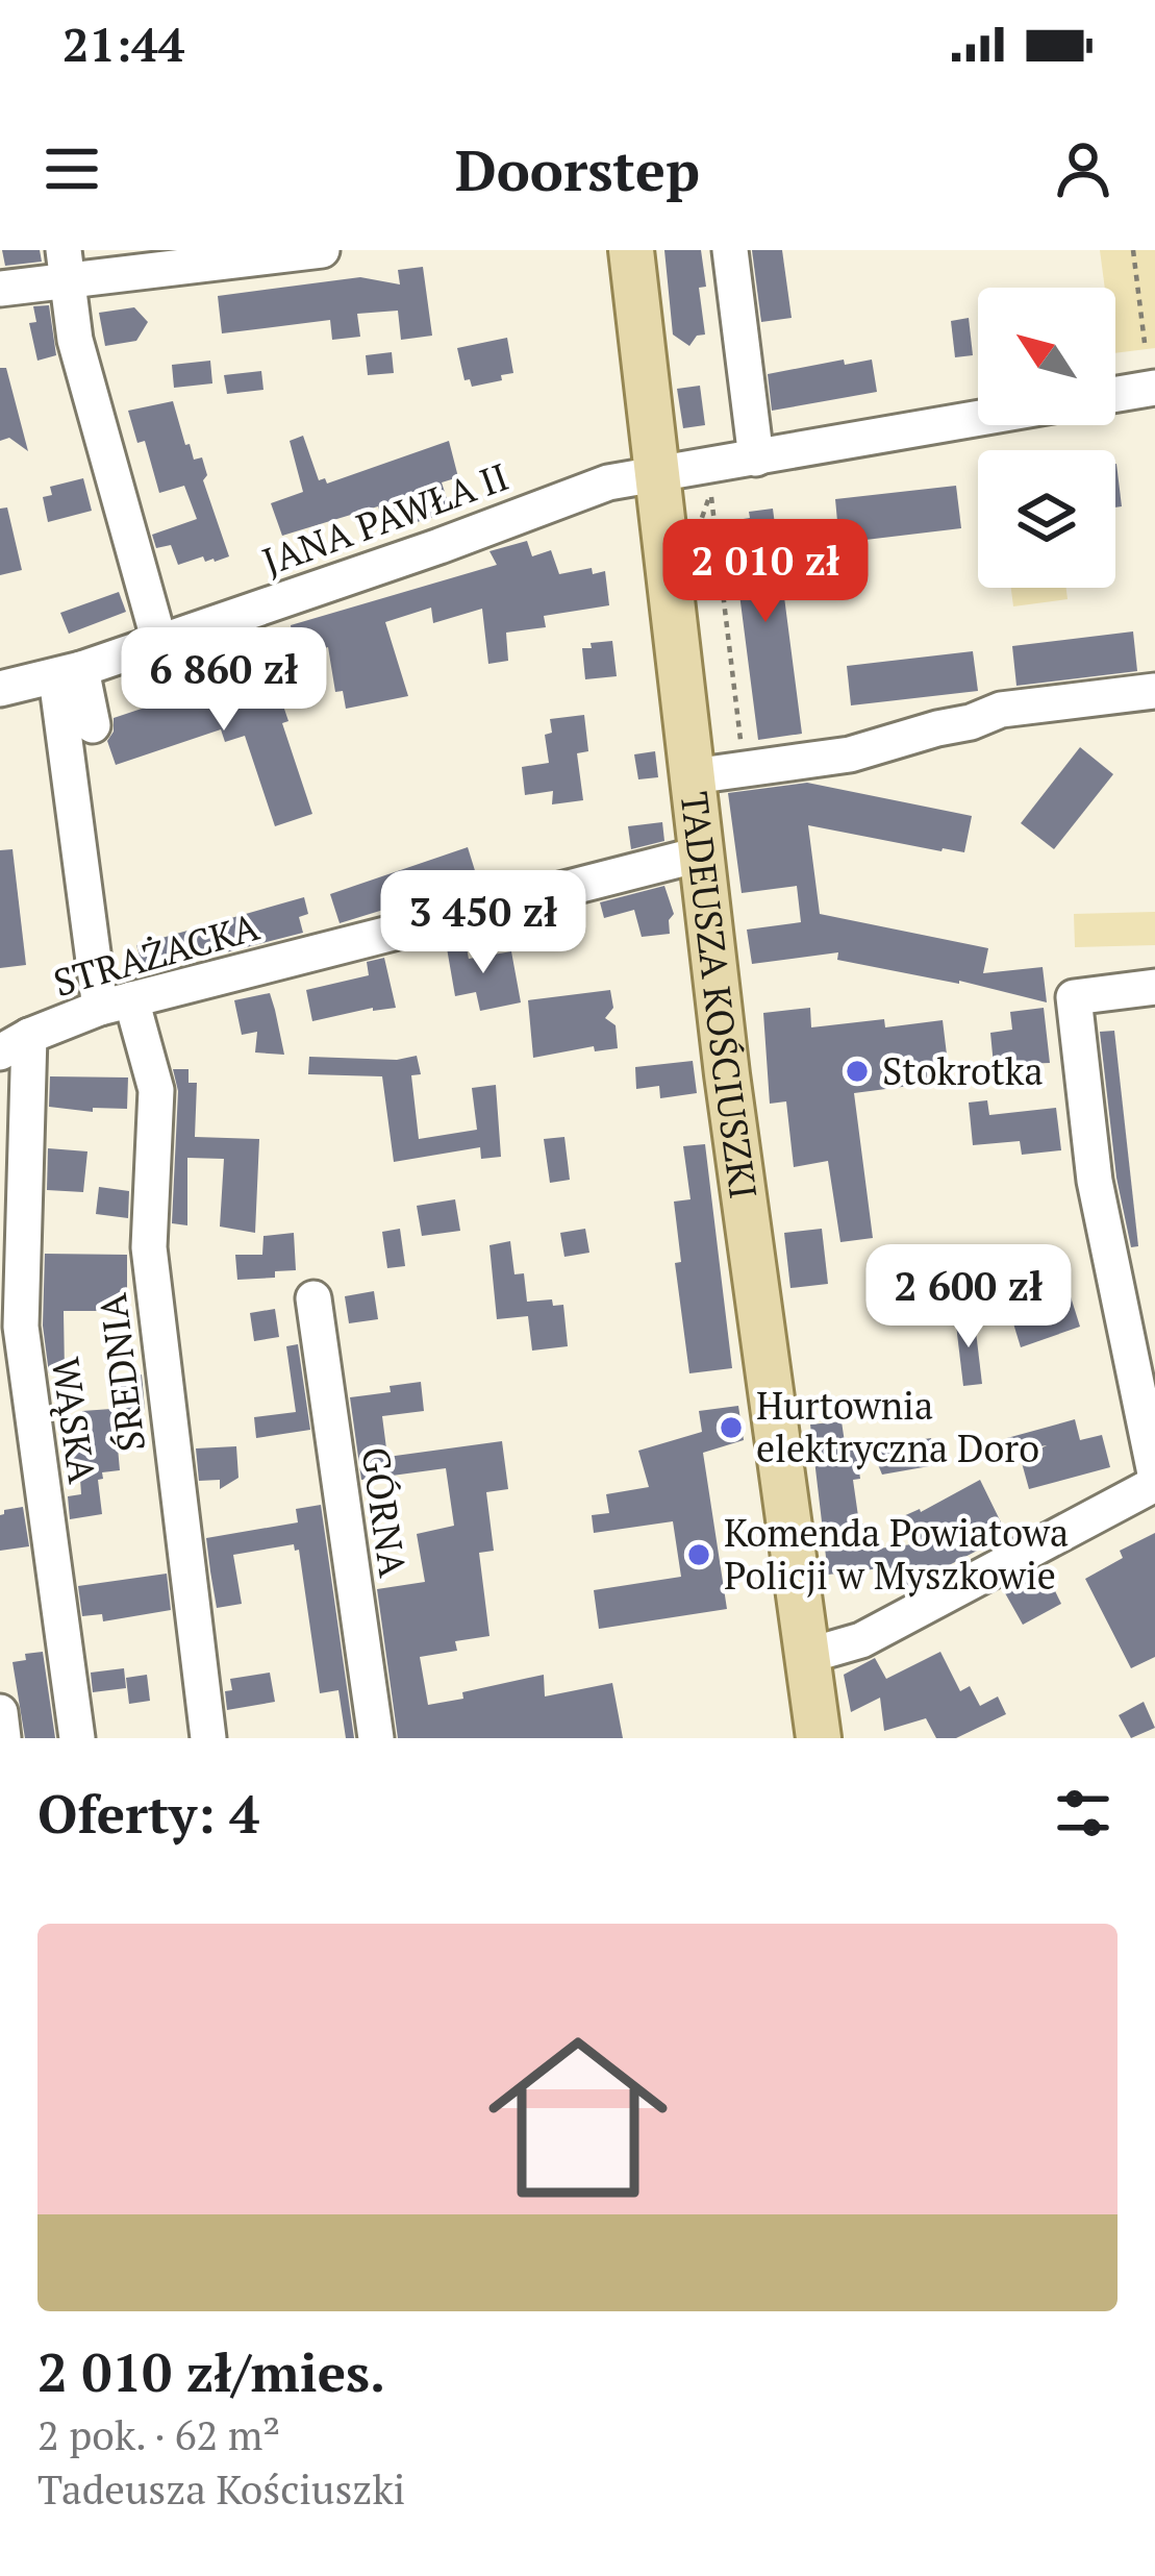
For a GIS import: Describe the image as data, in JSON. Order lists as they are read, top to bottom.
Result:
{
  "streets": {
    "main road": ["TADEUSZA KOŚCIUSZKI"],
    "street": [
      "JANA PAWŁA II",
      "STRAŻACKA",
      "ŚREDNIA",
      "WĄSKA",
      "GÓRNA"
    ]
  },
  "crossings": [
    ["JANA PAWŁA II", "TADEUSZA KOŚCIUSZKI"],
    ["JANA PAWŁA II", "ŚREDNIA"],
    ["STRAŻACKA", "TADEUSZA KOŚCIUSZKI"],
    ["STRAŻACKA", "ŚREDNIA"],
    ["STRAŻACKA", "WĄSKA"]
  ],
  "places": ["Stokrotka", "Hurtownia elektryczna Doro", "Komenda Powiatowa Policji w Myszkowie"],
  "north": "top left",
  "page": {
    "status": "21:44",
    "header": "Doorstep",
    "price": [
      "2 010 zł",
      "6 860 zł",
      "3 450 zł",
      "2 600 zł"
    ],
    "heading": "Oferty: 4",
    "list": [
      {
        "name": "2 010 zł/mies.",
        "note": "2 pok. · 62 m² · Tadeusza Kościuszki"
      }
    ]
  }
}
